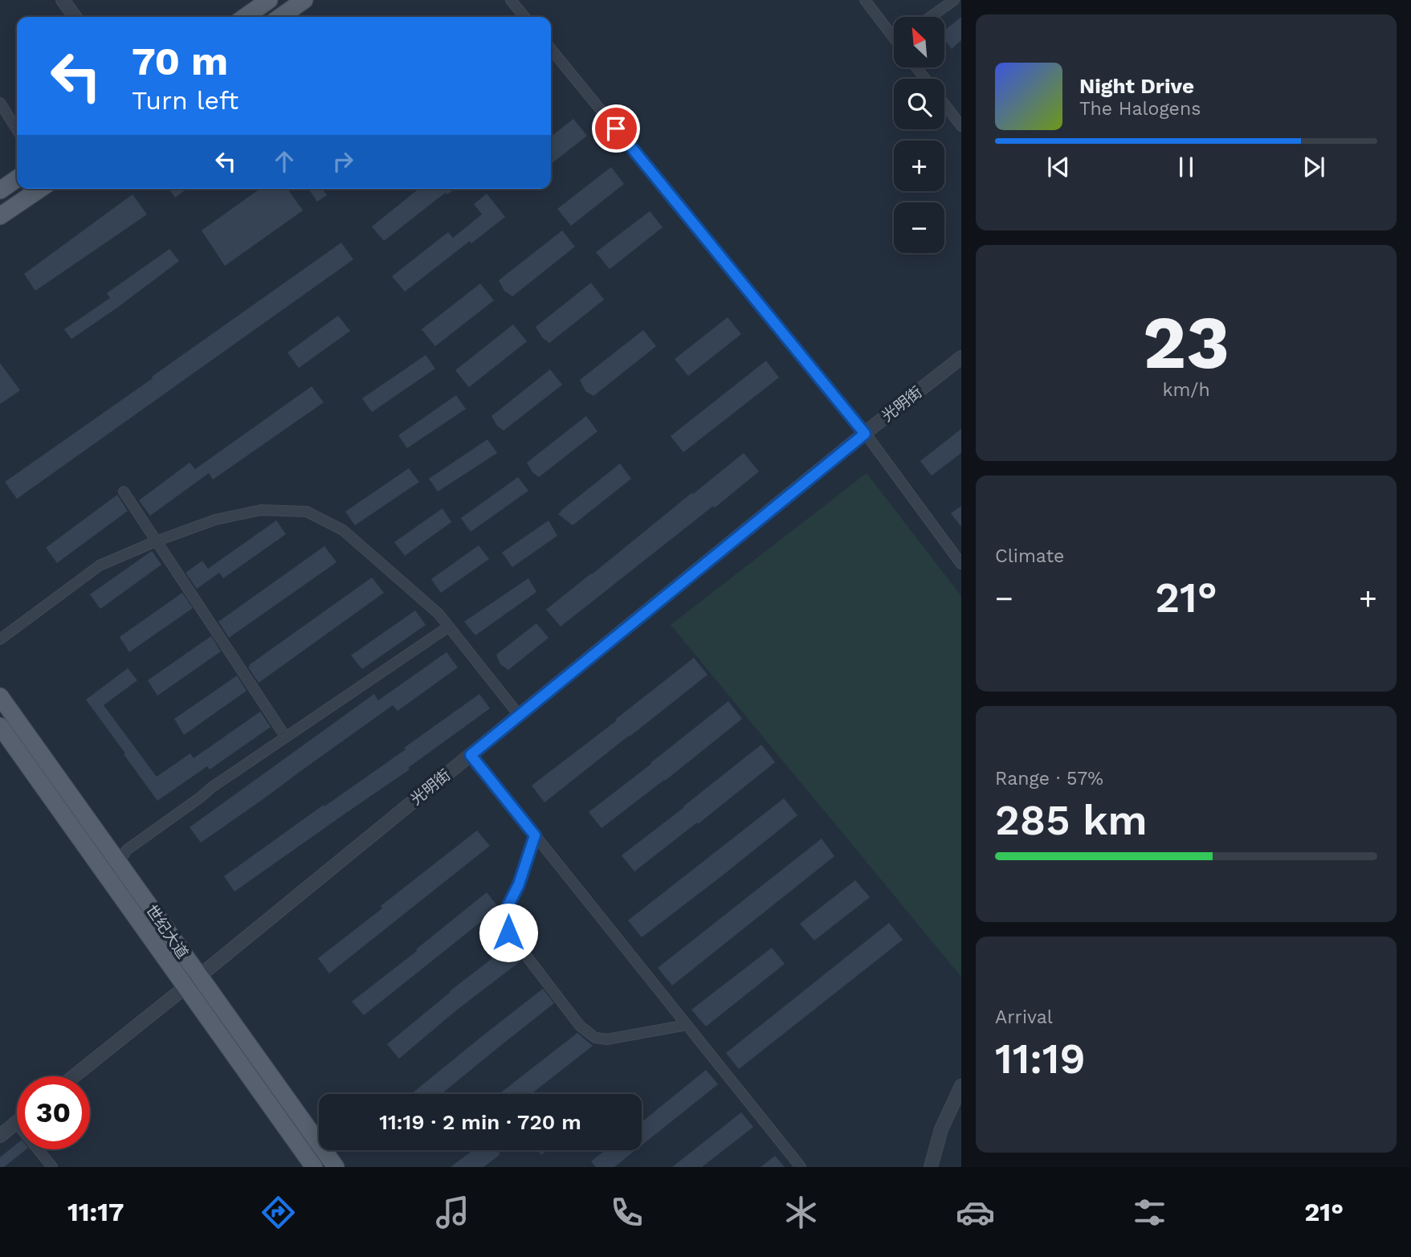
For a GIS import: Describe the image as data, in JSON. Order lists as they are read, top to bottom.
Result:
{
  "streets": {
    "main road": ["世纪大道"],
    "street": ["光明街"]
  },
  "crossings": [
    ["光明街", "世纪大道"]
  ],
  "north": "top left",
  "page": {
    "map_buttons": ["+", "−"],
    "turn": ["70 m", "Turn left"],
    "song": ["Night Drive", "The Halogens"],
    "tile": [
      ["23", "km/h"],
      "Climate",
      ["Range · 57%", "285 km"],
      ["Arrival", "11:19"]
    ],
    "heat": ["−", "21°", "+"],
    "limit": "30",
    "trip": "11:19 · 2 min · 720 m",
    "tabs": ["11:17", "21°"]
  }
}
